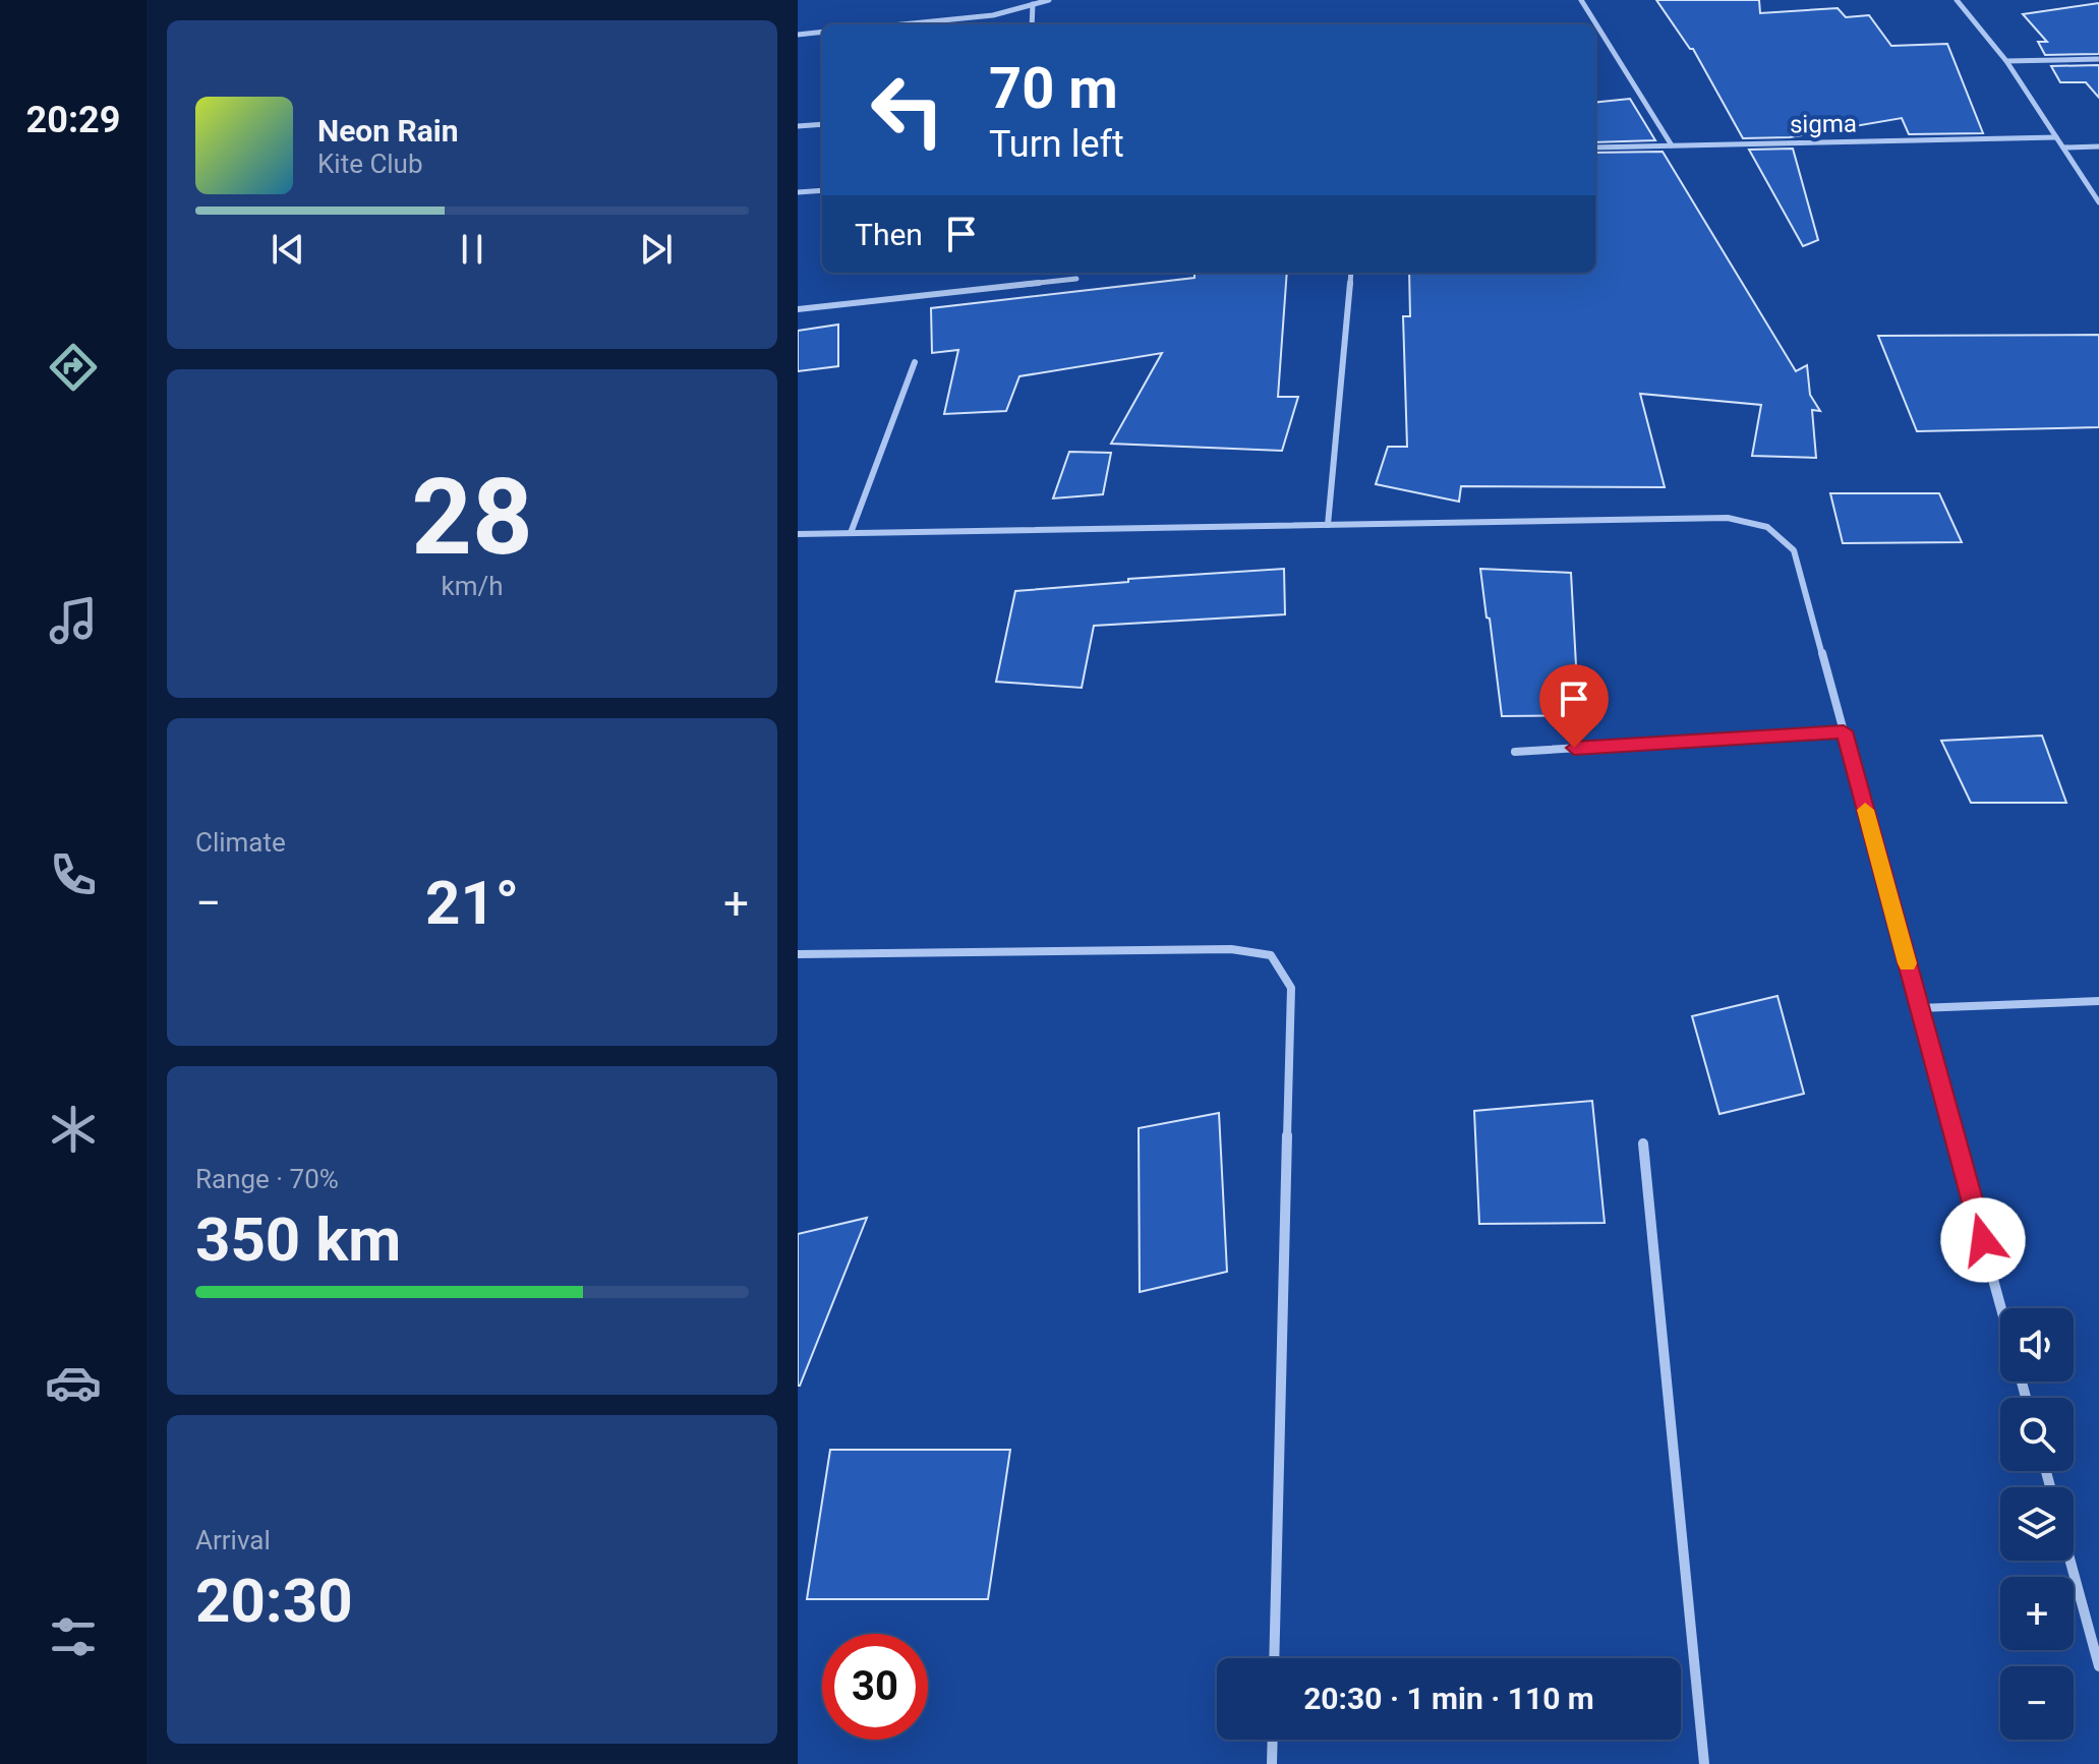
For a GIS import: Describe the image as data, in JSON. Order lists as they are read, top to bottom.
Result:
{
  "streets": {
    "street": ["sigma"]
  },
  "page": {
    "tabs": "20:29",
    "turn": ["70 m", "Turn left"],
    "song": ["Neon Rain", "Kite Club"],
    "then": "Then",
    "tile": [
      ["28", "km/h"],
      "Climate",
      ["Range · 70%", "350 km"],
      ["Arrival", "20:30"]
    ],
    "heat": ["−", "21°", "+"],
    "map_buttons": ["+", "−"],
    "limit": "30",
    "trip": "20:30 · 1 min · 110 m"
  }
}
